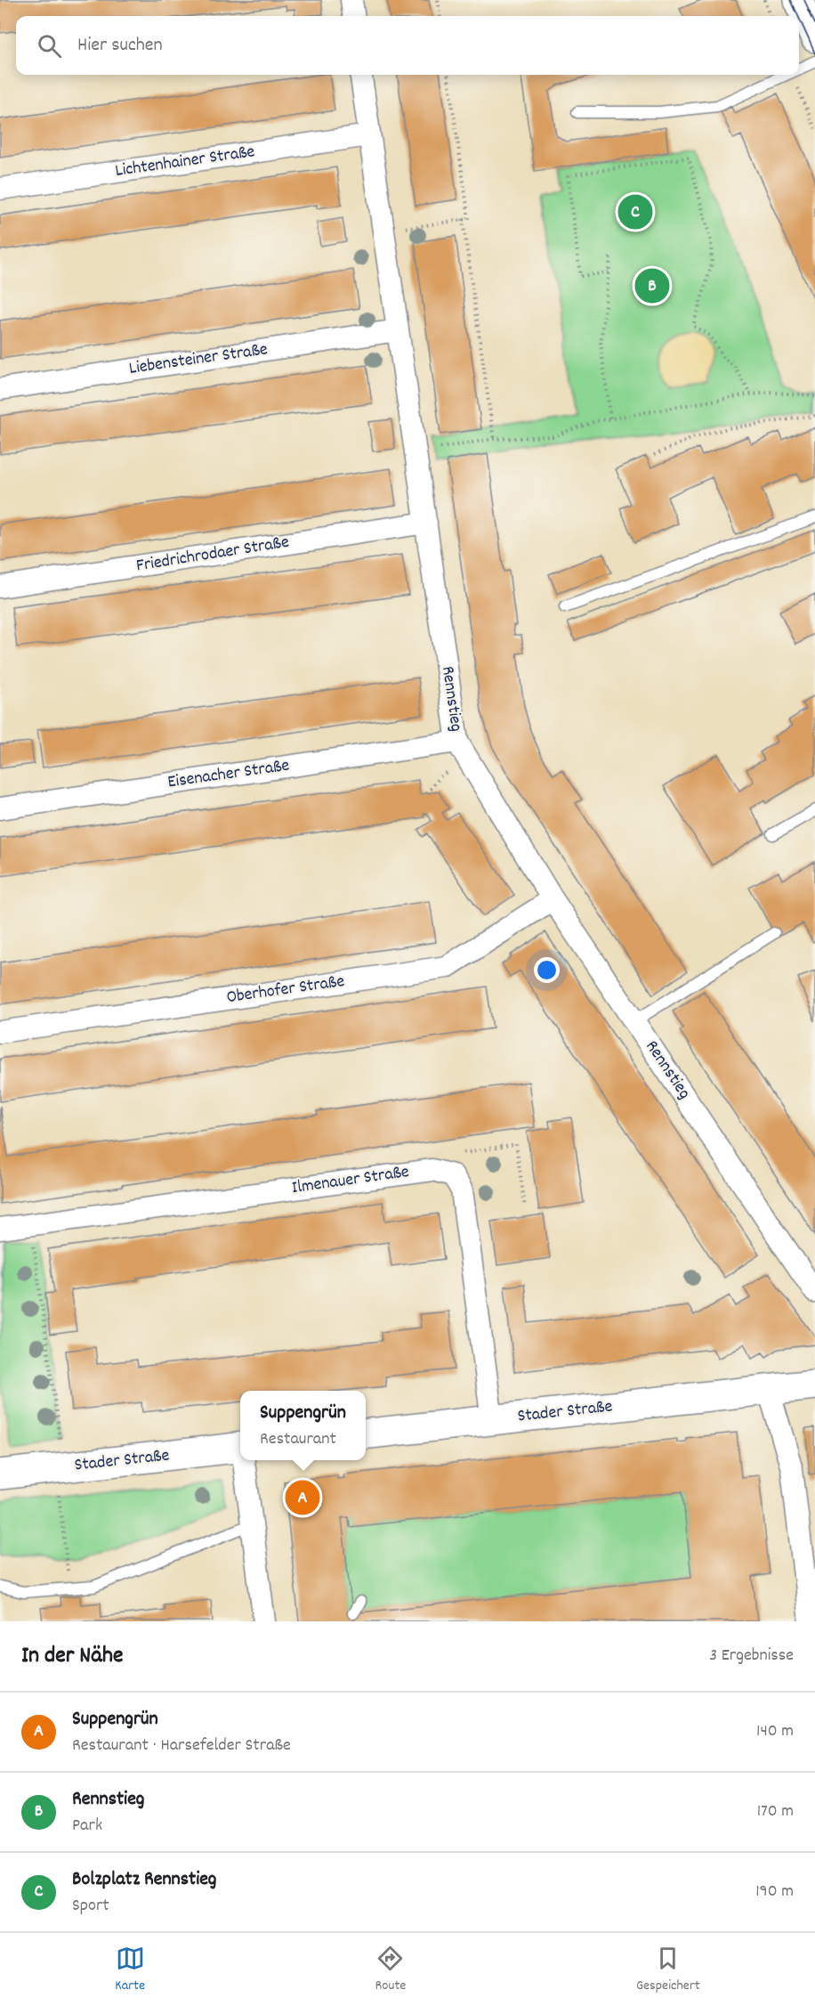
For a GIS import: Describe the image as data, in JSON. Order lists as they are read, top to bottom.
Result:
{
  "streets": {
    "street": [
      "Lichtenhainer Straße",
      "Liebensteiner Straße",
      "Friedrichrodaer Straße",
      "Rennstieg",
      "Eisenacher Straße",
      "Oberhofer Straße",
      "Ilmenauer Straße",
      "Stader Straße"
    ]
  },
  "crossings": [
    ["Lichtenhainer Straße", "Rennstieg"],
    ["Liebensteiner Straße", "Rennstieg"],
    ["Friedrichrodaer Straße", "Rennstieg"],
    ["Rennstieg", "Eisenacher Straße"],
    ["Rennstieg", "Oberhofer Straße"]
  ],
  "page": {
    "search": "Hier suchen",
    "pins": ["C", "B", "A"],
    "popup": ["Suppengrün", "Restaurant"],
    "heading": ["In der Nähe", "3 Ergebnisse"],
    "list": [
      {
        "mark": "A",
        "name": "Suppengrün",
        "note": "Restaurant · Harsefelder Straße",
        "value": "140 m"
      },
      {
        "mark": "B",
        "name": "Rennstieg",
        "note": "Park",
        "value": "170 m"
      },
      {
        "mark": "C",
        "name": "Bolzplatz Rennstieg",
        "note": "Sport",
        "value": "190 m"
      }
    ],
    "nav": ["Karte", "Route", "Gespeichert"]
  }
}
